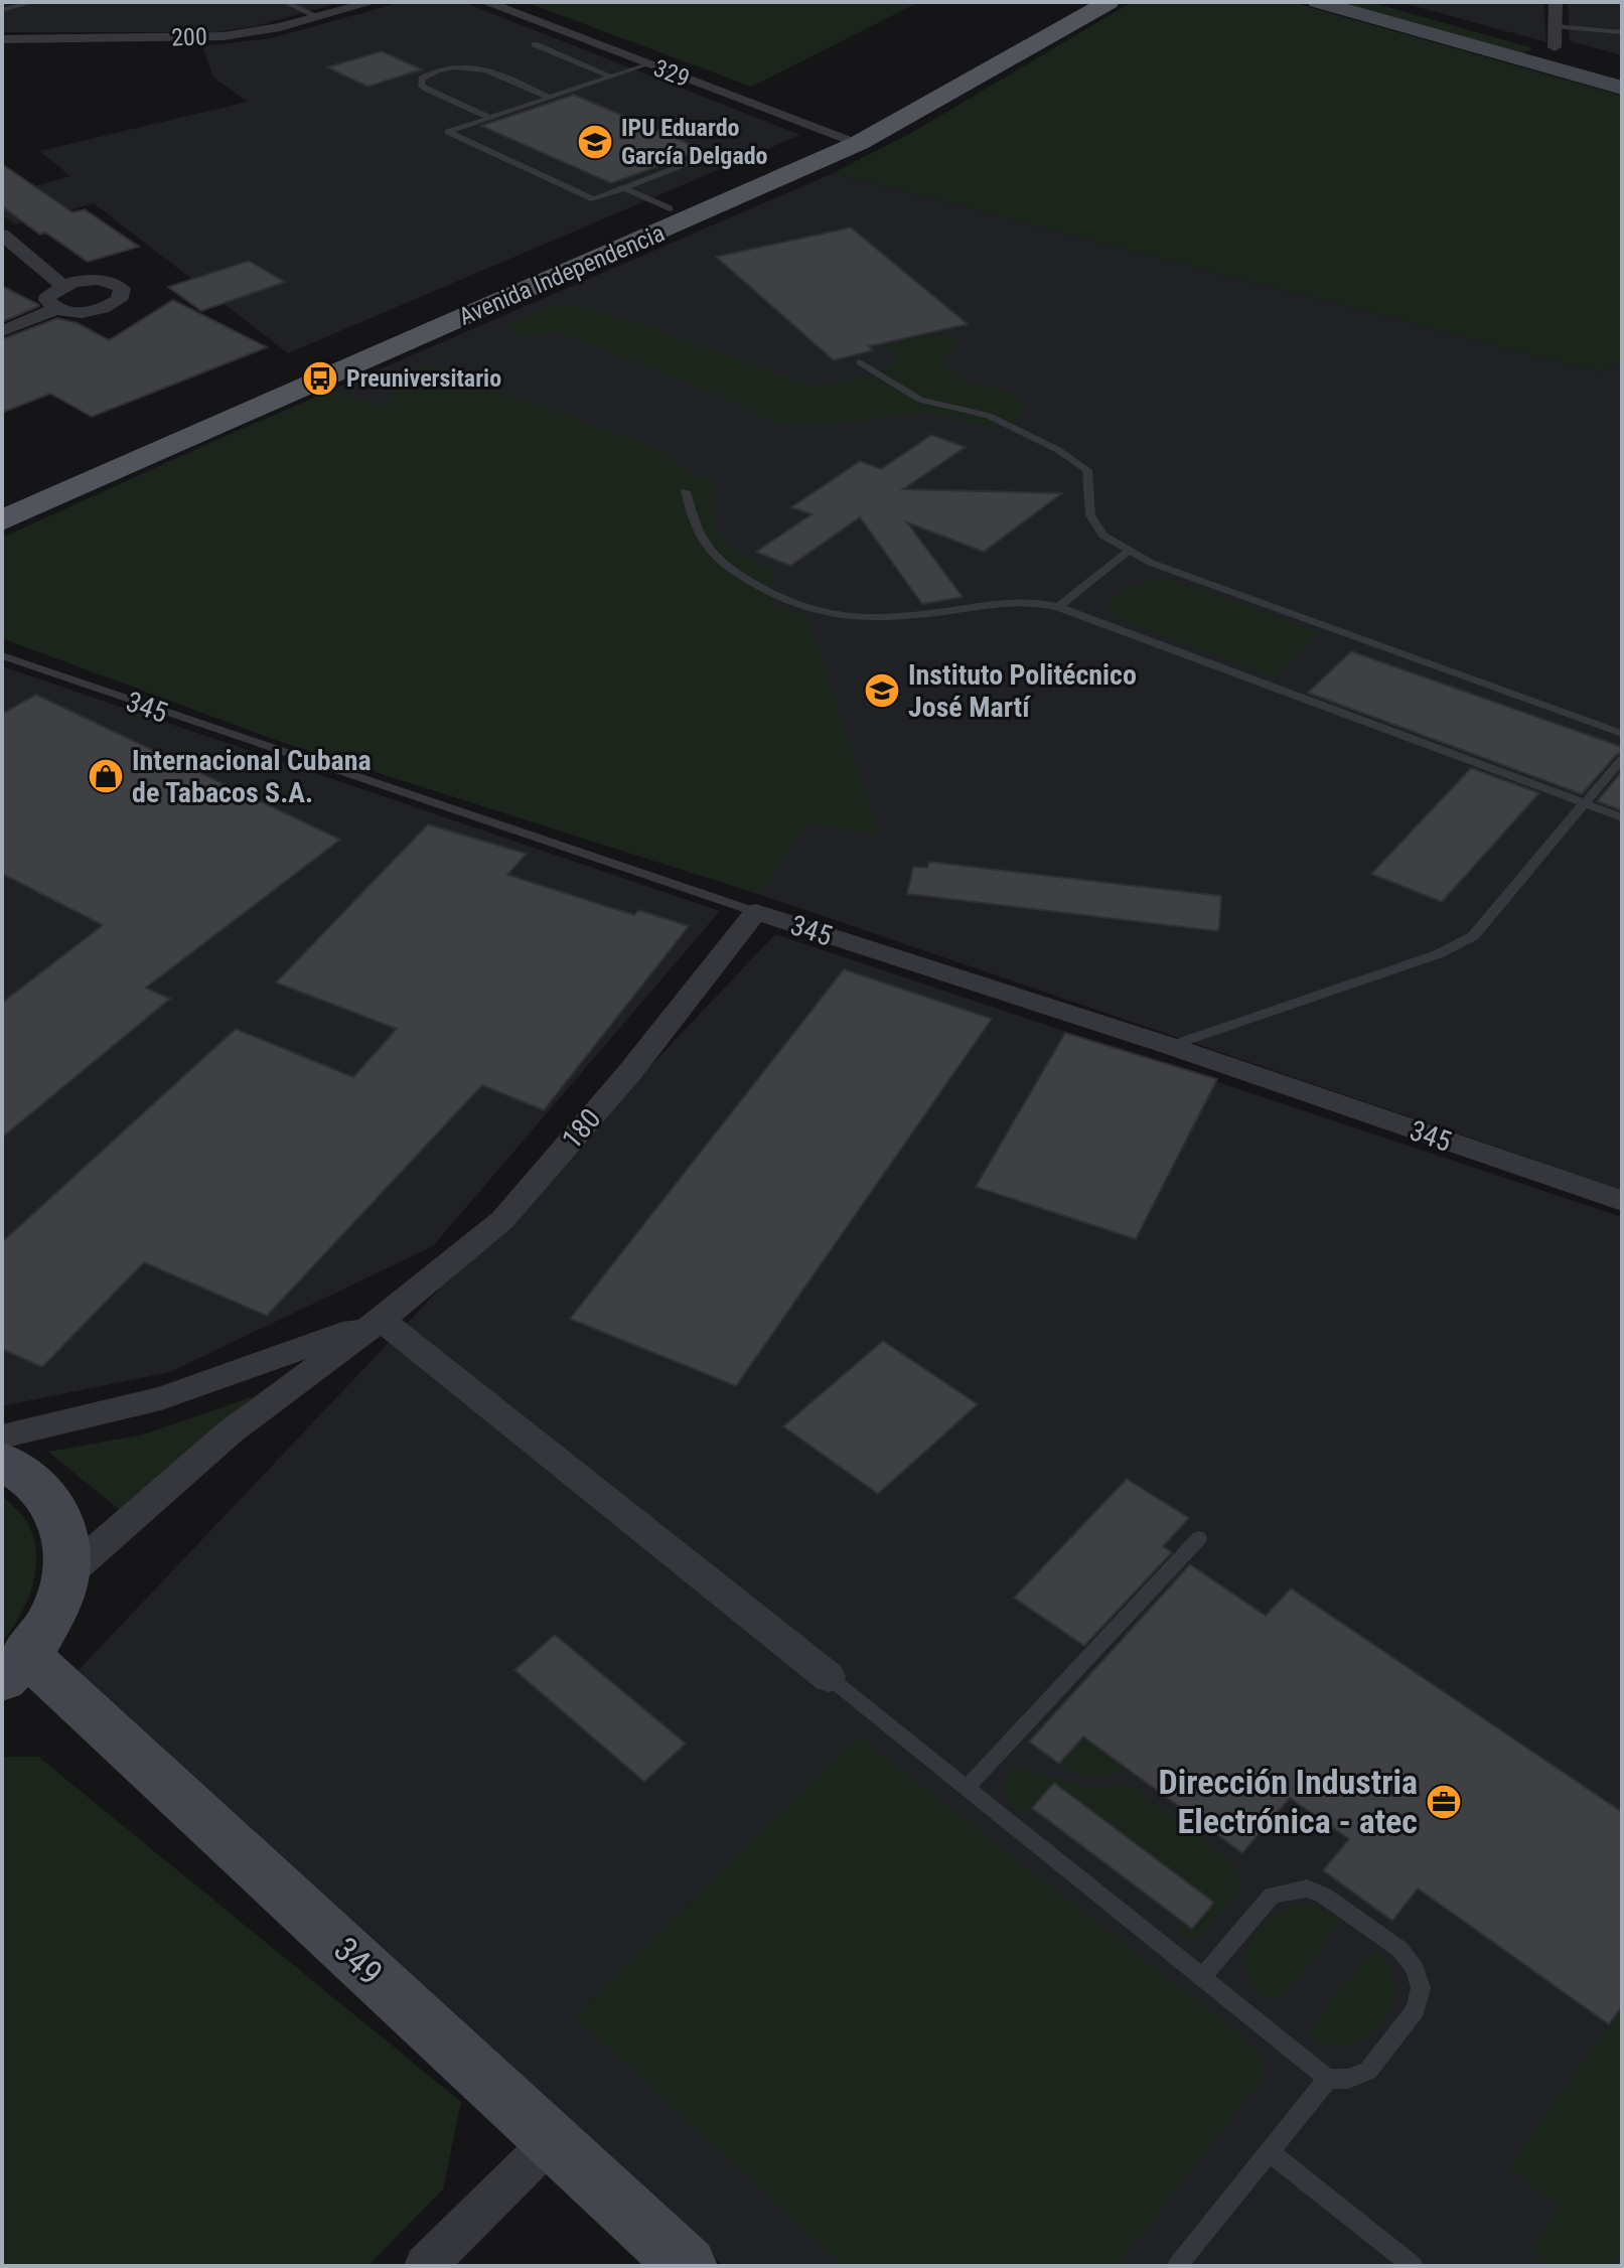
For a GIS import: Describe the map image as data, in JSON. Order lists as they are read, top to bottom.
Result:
{
  "streets": {
    "main road": ["Avenida Independencia"],
    "street": [
      "200",
      "329",
      "345",
      "180",
      "349"
    ]
  },
  "crossings": [
    ["329", "Avenida Independencia"],
    ["345", "180"]
  ],
  "places": {
    "school or university": ["IPU Eduardo García Delgado", "Instituto Politécnico José Martí"],
    "bus stop": ["Preuniversitario"],
    "shop": ["Internacional Cubana de Tabacos S.A."],
    "office": ["Dirección Industria Electrónica - atec"]
  }
}
